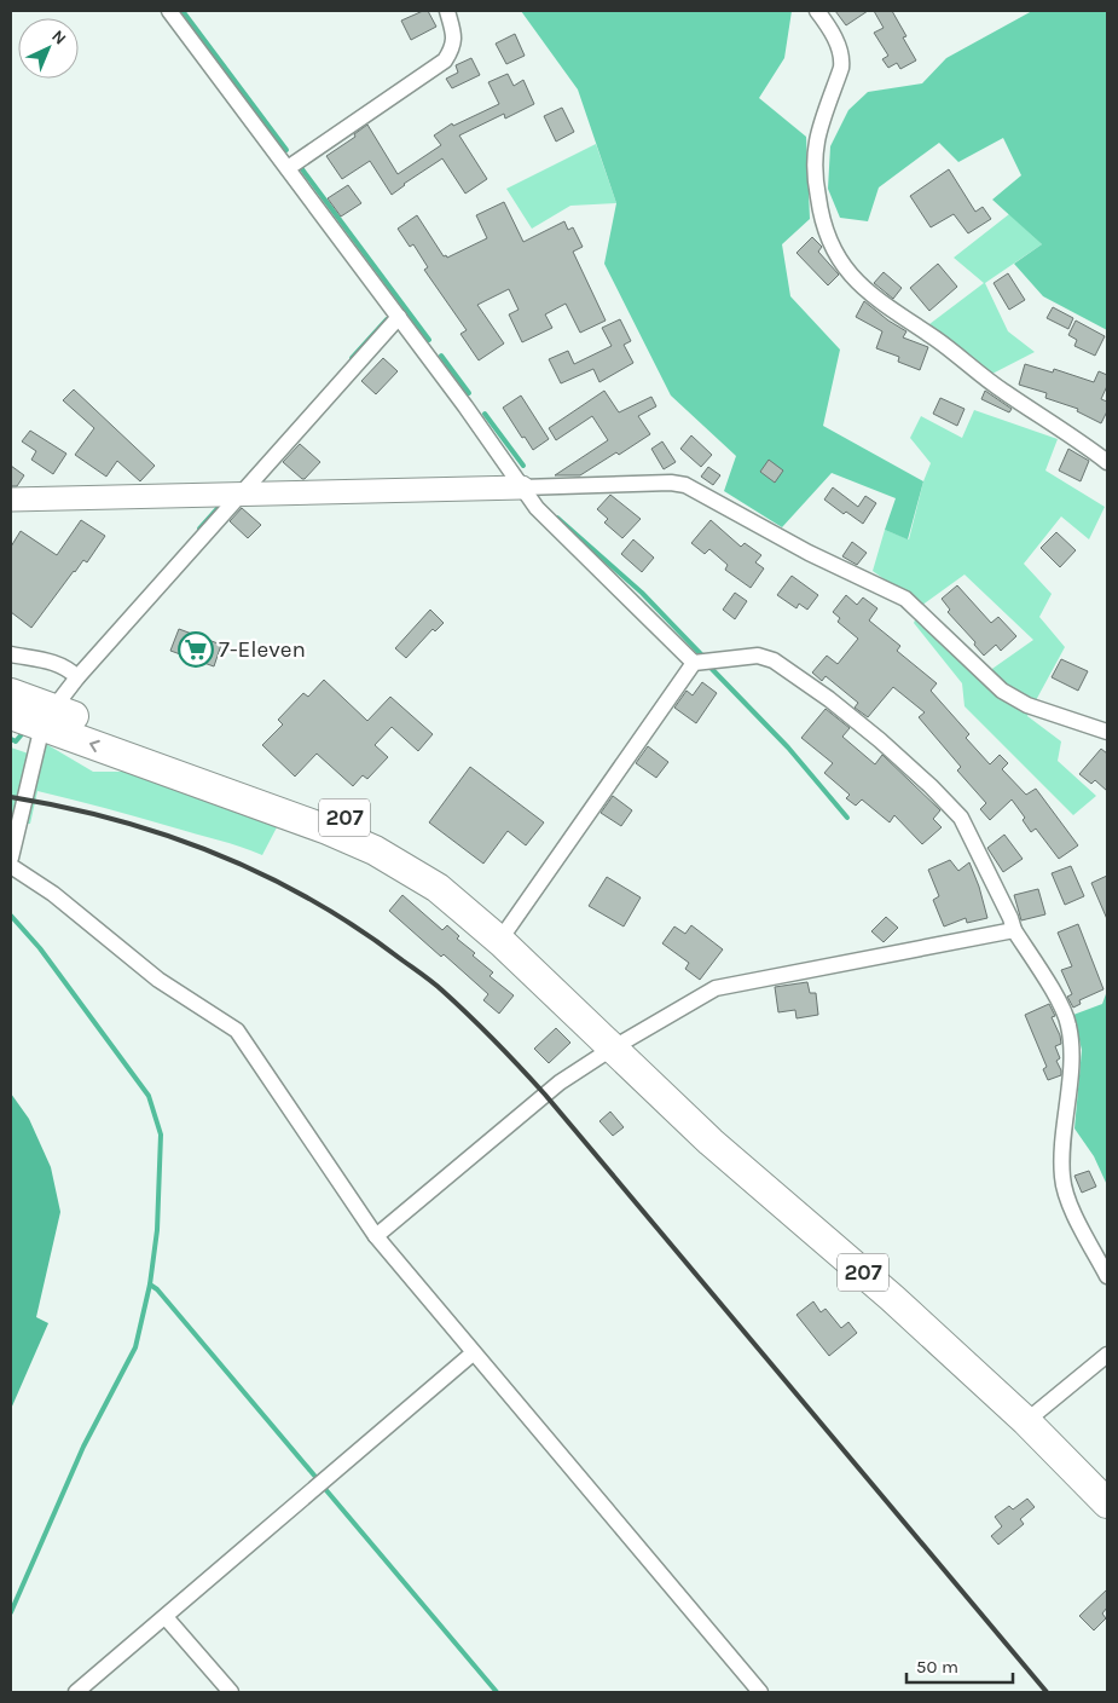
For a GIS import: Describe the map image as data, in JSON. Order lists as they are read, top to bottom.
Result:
{
  "streets": {
    "highway": ["207"]
  },
  "places": {
    "supermarket": ["7-Eleven"]
  },
  "scale_bar": "50 m",
  "north": "top right"
}
